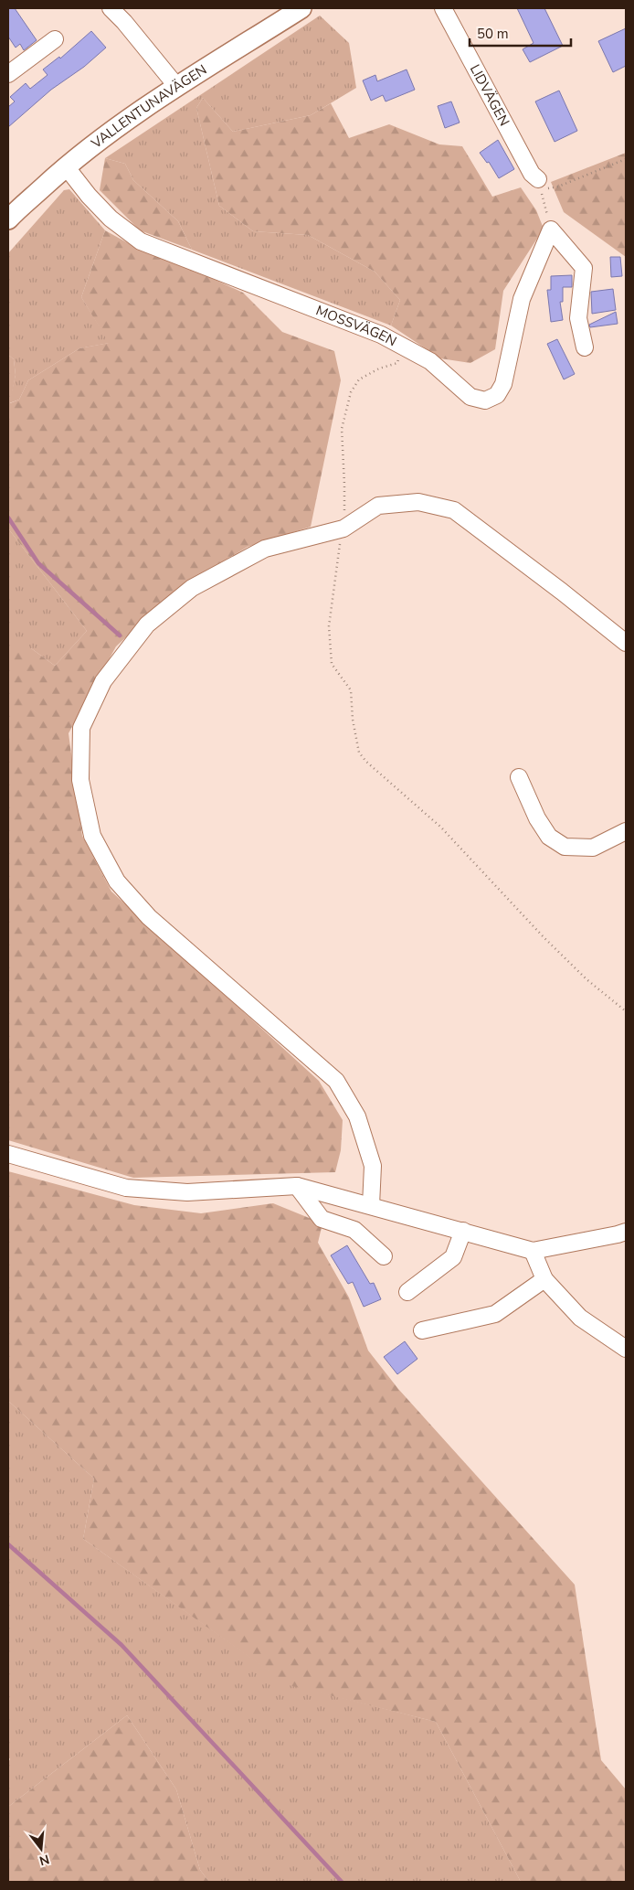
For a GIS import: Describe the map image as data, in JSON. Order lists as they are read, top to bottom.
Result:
{
  "streets": {
    "main road": ["VALLENTUNAVÄGEN"],
    "street": ["LIDVÄGEN", "MOSSVÄGEN"]
  },
  "crossings": [
    ["VALLENTUNAVÄGEN", "MOSSVÄGEN"]
  ],
  "scale_bar": "50 m",
  "north": "bottom"
}
